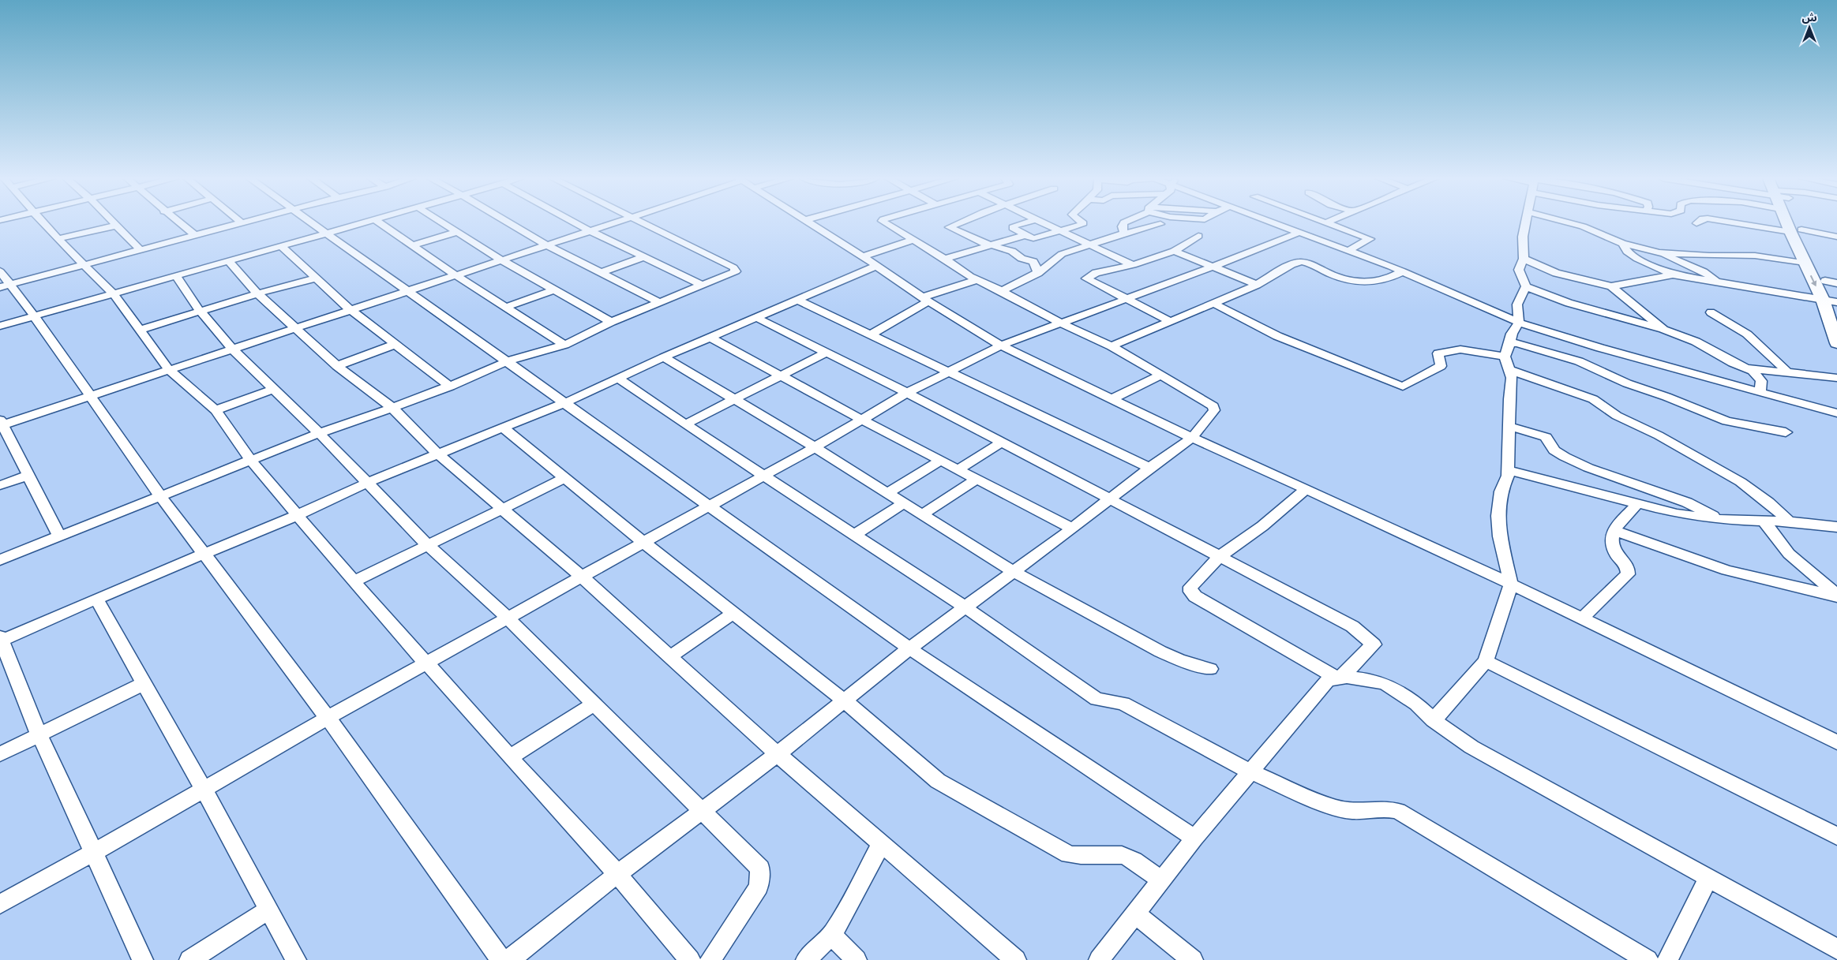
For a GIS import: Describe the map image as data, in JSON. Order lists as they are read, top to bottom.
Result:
{
  "north": "top"
}
